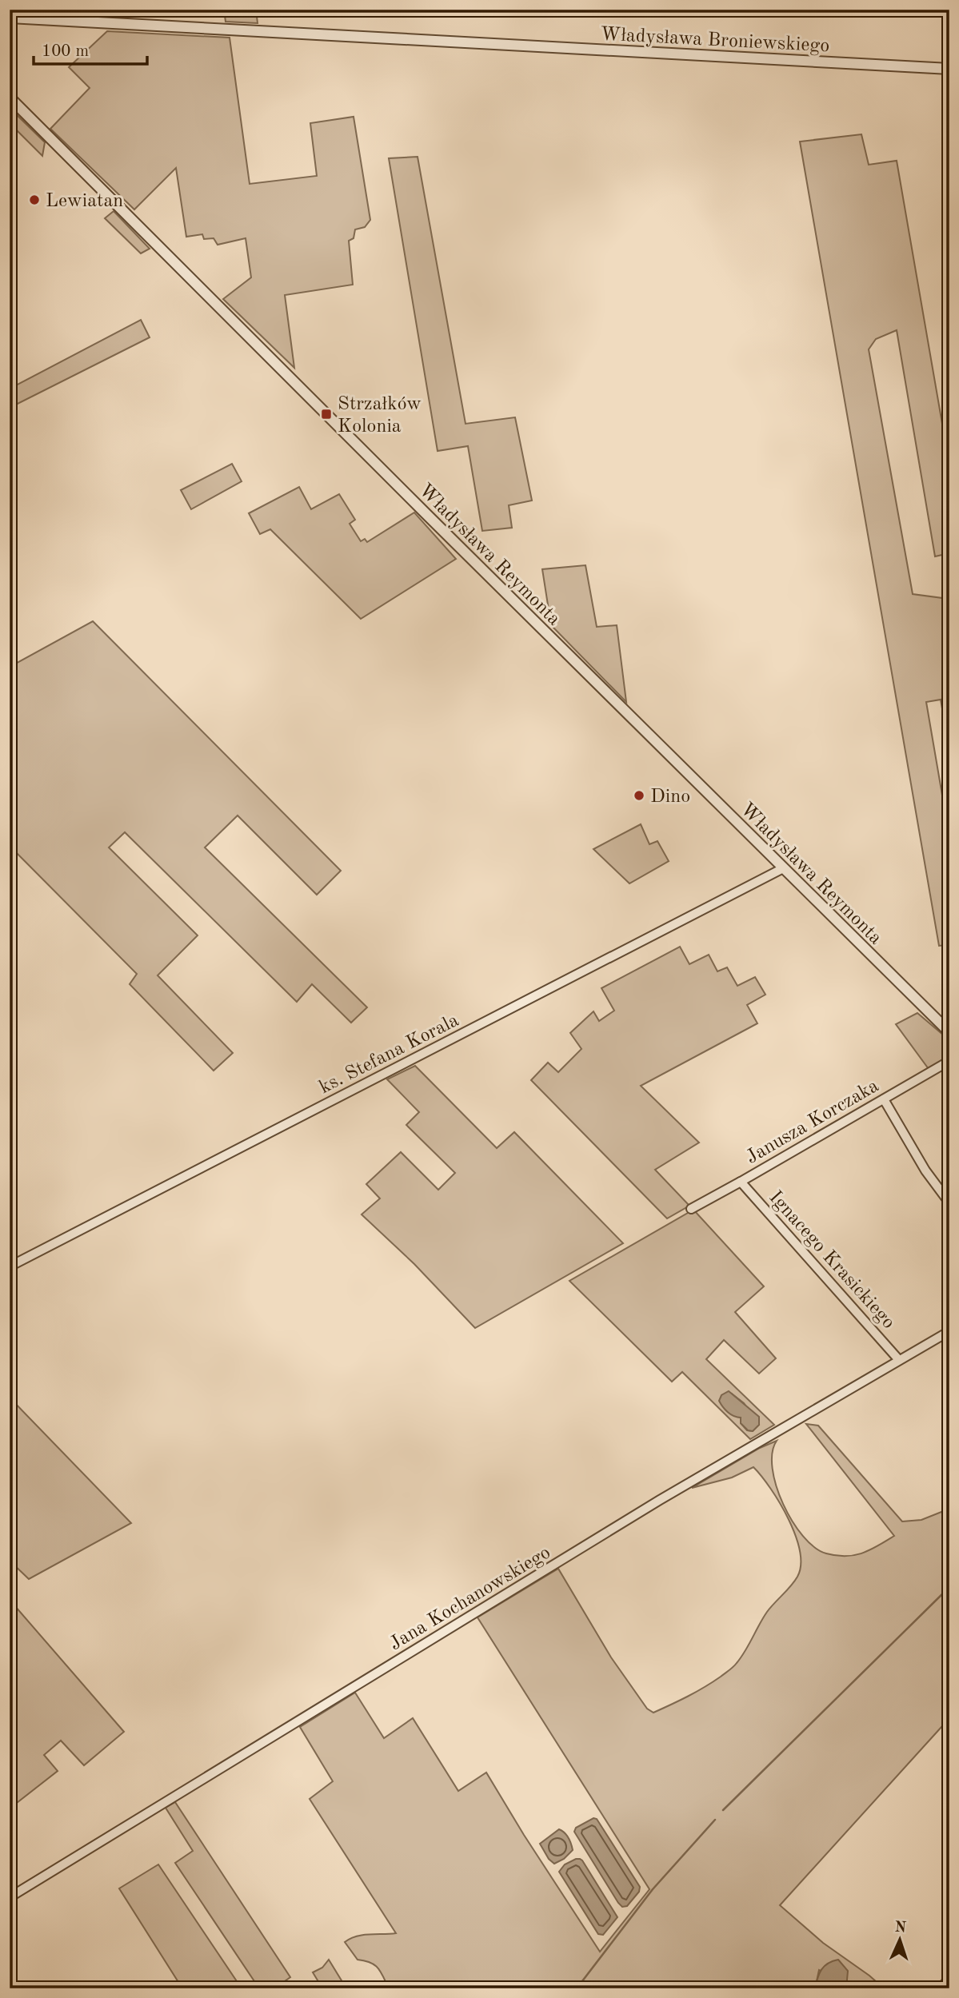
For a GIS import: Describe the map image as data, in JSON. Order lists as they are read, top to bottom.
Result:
{
  "streets": {
    "street": [
      "Władysława Broniewskiego",
      "Władysława Reymonta",
      "ks. Stefana Korala",
      "Janusza Korczaka",
      "Ignacego Krasickiego",
      "Jana Kochanowskiego"
    ]
  },
  "crossings": [
    ["Władysława Reymonta", "ks. Stefana Korala"],
    ["Janusza Korczaka", "Ignacego Krasickiego"],
    ["Ignacego Krasickiego", "Jana Kochanowskiego"]
  ],
  "places": {
    "other": ["Lewiatan", "Dino"],
    "transit": ["Strzałków Kolonia"]
  },
  "scale_bar": "100 m",
  "north": "top"
}
